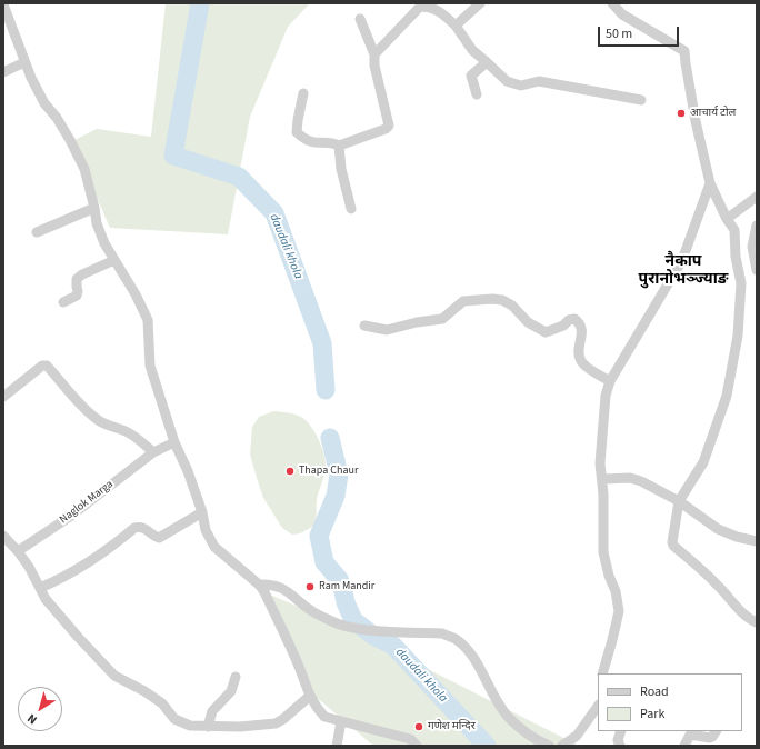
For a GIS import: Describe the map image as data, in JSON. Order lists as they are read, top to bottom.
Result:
{
  "streets": {
    "street": ["Naglok Marga"]
  },
  "districts": ["नैकाप पुरानोभञ्ज्याङ"],
  "water": ["daudali khola"],
  "places": [
    "आचार्य टोल",
    "Thapa Chaur",
    "Ram Mandir",
    "गणेश मन्दिर"
  ],
  "legend": ["Road", "Park"],
  "scale_bar": "50 m",
  "north": "bottom left"
}
